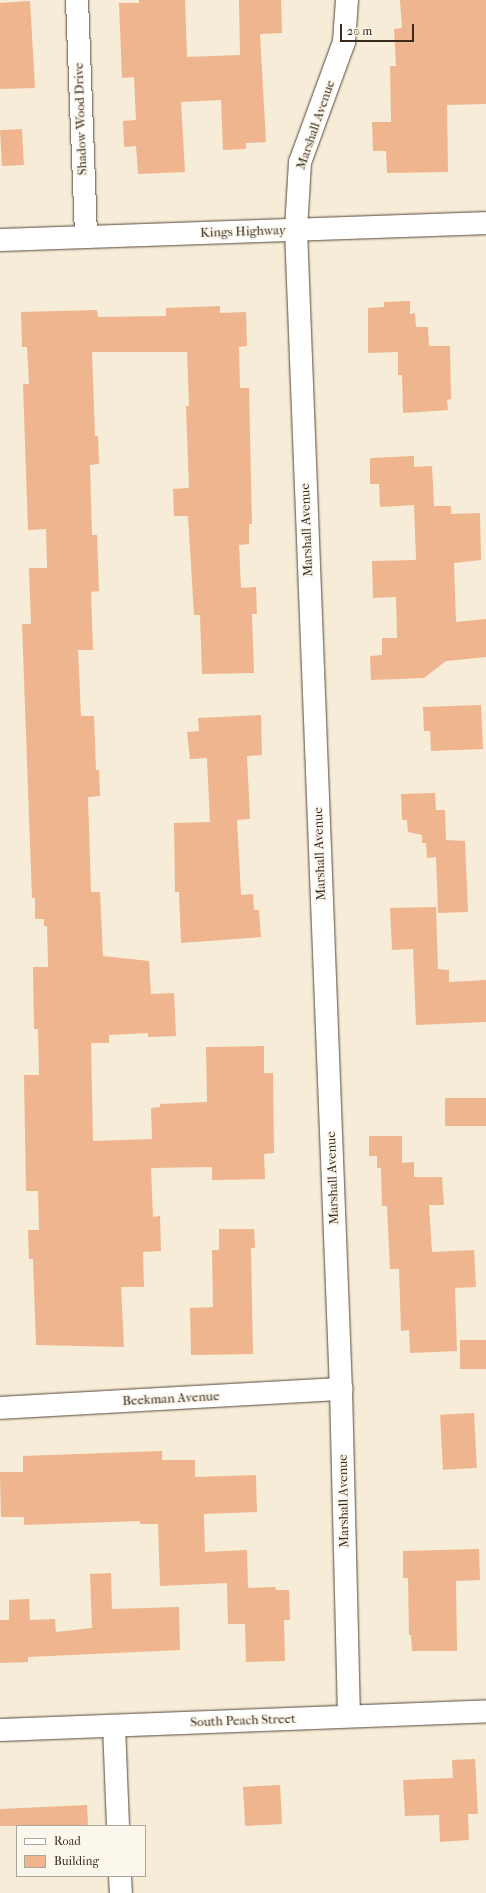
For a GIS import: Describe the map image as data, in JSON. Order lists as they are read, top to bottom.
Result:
{
  "streets": {
    "street": [
      "Shadow Wood Drive",
      "Marshall Avenue",
      "Kings Highway",
      "Beekman Avenue",
      "South Peach Street"
    ]
  },
  "crossings": [
    ["Shadow Wood Drive", "Kings Highway"],
    ["Marshall Avenue", "Kings Highway"],
    ["Marshall Avenue", "Beekman Avenue"],
    ["Marshall Avenue", "South Peach Street"]
  ],
  "legend": ["Road", "Building"],
  "scale_bar": "20 m"
}
